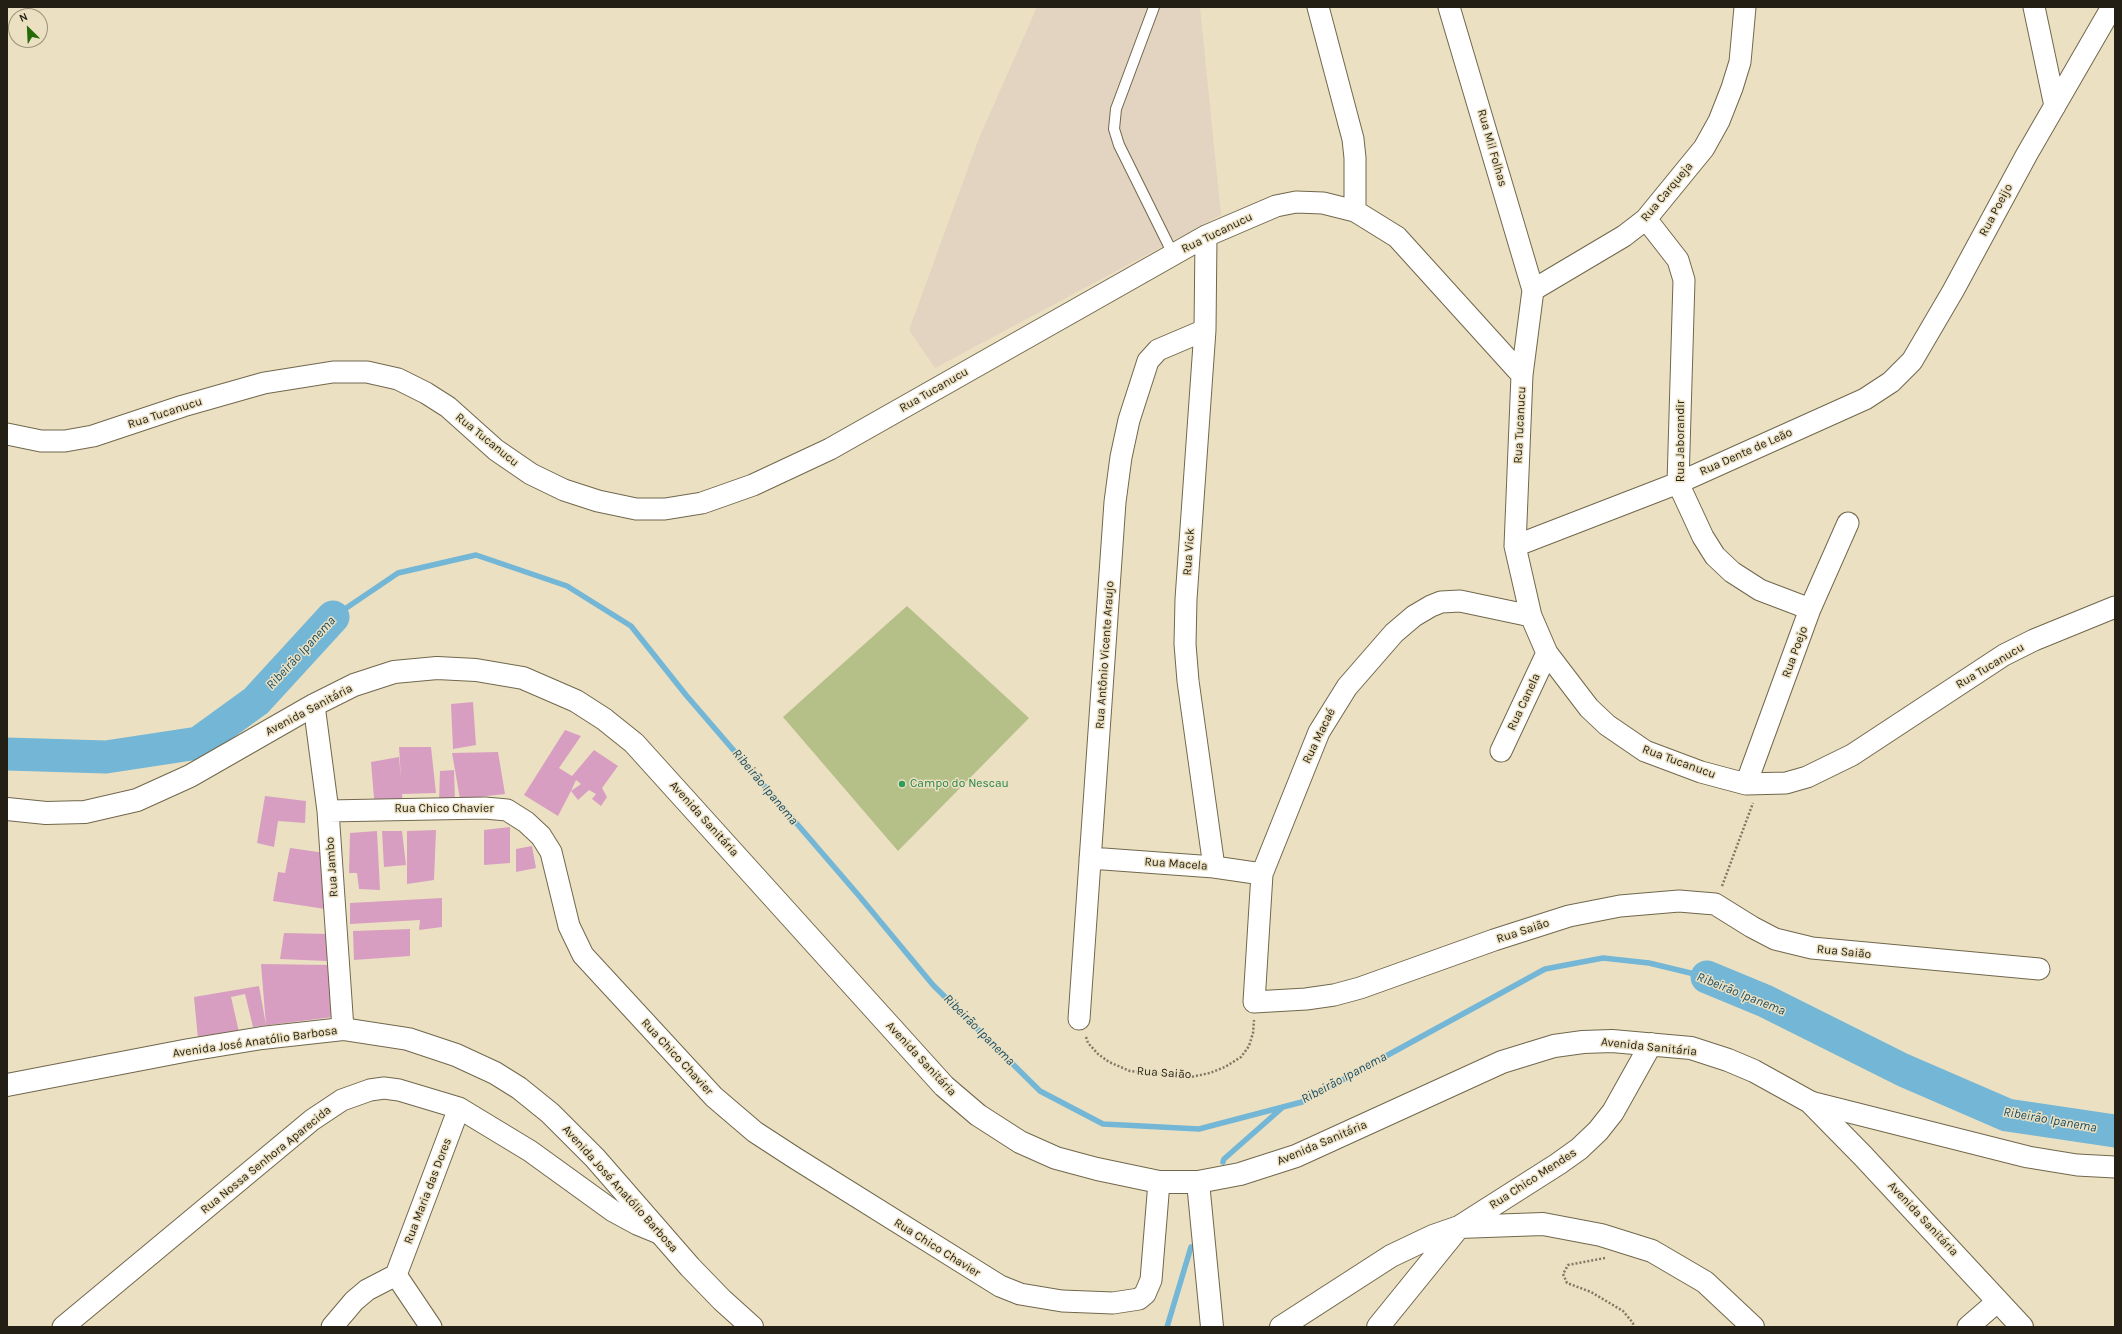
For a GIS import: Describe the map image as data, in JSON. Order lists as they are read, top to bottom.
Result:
{
  "streets": {
    "street": [
      "Rua Mil Folhas",
      "Rua Carqueja",
      "Rua Poeijo",
      "Rua Tucanucu",
      "Rua Jaborandir",
      "Rua Dente de Leão",
      "Rua Vick",
      "Rua Poejo",
      "Rua Antônio Vicente Araujo",
      "Rua Canela",
      "Avenida Sanitária",
      "Rua Macaé",
      "Rua Chico Chavier",
      "Rua Macela",
      "Rua Jambo",
      "Rua Saião",
      "Avenida José Anatólio Barbosa",
      "Rua Nossa Senhora Aparecida",
      "Rua Chico Mendes",
      "Rua Maria das Dores"
    ]
  },
  "crossings": [
    ["Rua Mil Folhas", "Rua Carqueja"],
    ["Rua Carqueja", "Rua Jaborandir"],
    ["Rua Poeijo", "Rua Dente de Leão"],
    ["Rua Tucanucu", "Rua Dente de Leão"],
    ["Rua Tucanucu", "Rua Vick"],
    ["Rua Tucanucu", "Rua Poejo"],
    ["Rua Tucanucu", "Rua Canela"],
    ["Rua Tucanucu", "Rua Macaé"],
    ["Rua Jaborandir", "Rua Dente de Leão"],
    ["Rua Jaborandir", "Rua Poejo"],
    ["Rua Vick", "Rua Antônio Vicente Araujo"],
    ["Rua Vick", "Rua Macela"],
    ["Rua Antônio Vicente Araujo", "Rua Macela"],
    ["Rua Antônio Vicente Araujo", "Rua Saião"],
    ["Avenida Sanitária", "Rua Chico Chavier"],
    ["Avenida Sanitária", "Rua Jambo"],
    ["Avenida Sanitária", "Rua Chico Mendes"],
    ["Rua Macaé", "Rua Macela"],
    ["Rua Macaé", "Rua Saião"],
    ["Rua Chico Chavier", "Rua Jambo"],
    ["Rua Jambo", "Avenida José Anatólio Barbosa"],
    ["Avenida José Anatólio Barbosa", "Rua Nossa Senhora Aparecida"],
    ["Rua Nossa Senhora Aparecida", "Rua Maria das Dores"]
  ],
  "water": ["Ribeirão Ipanema"],
  "places": ["Campo do Nescau"],
  "north": "top left"
}
